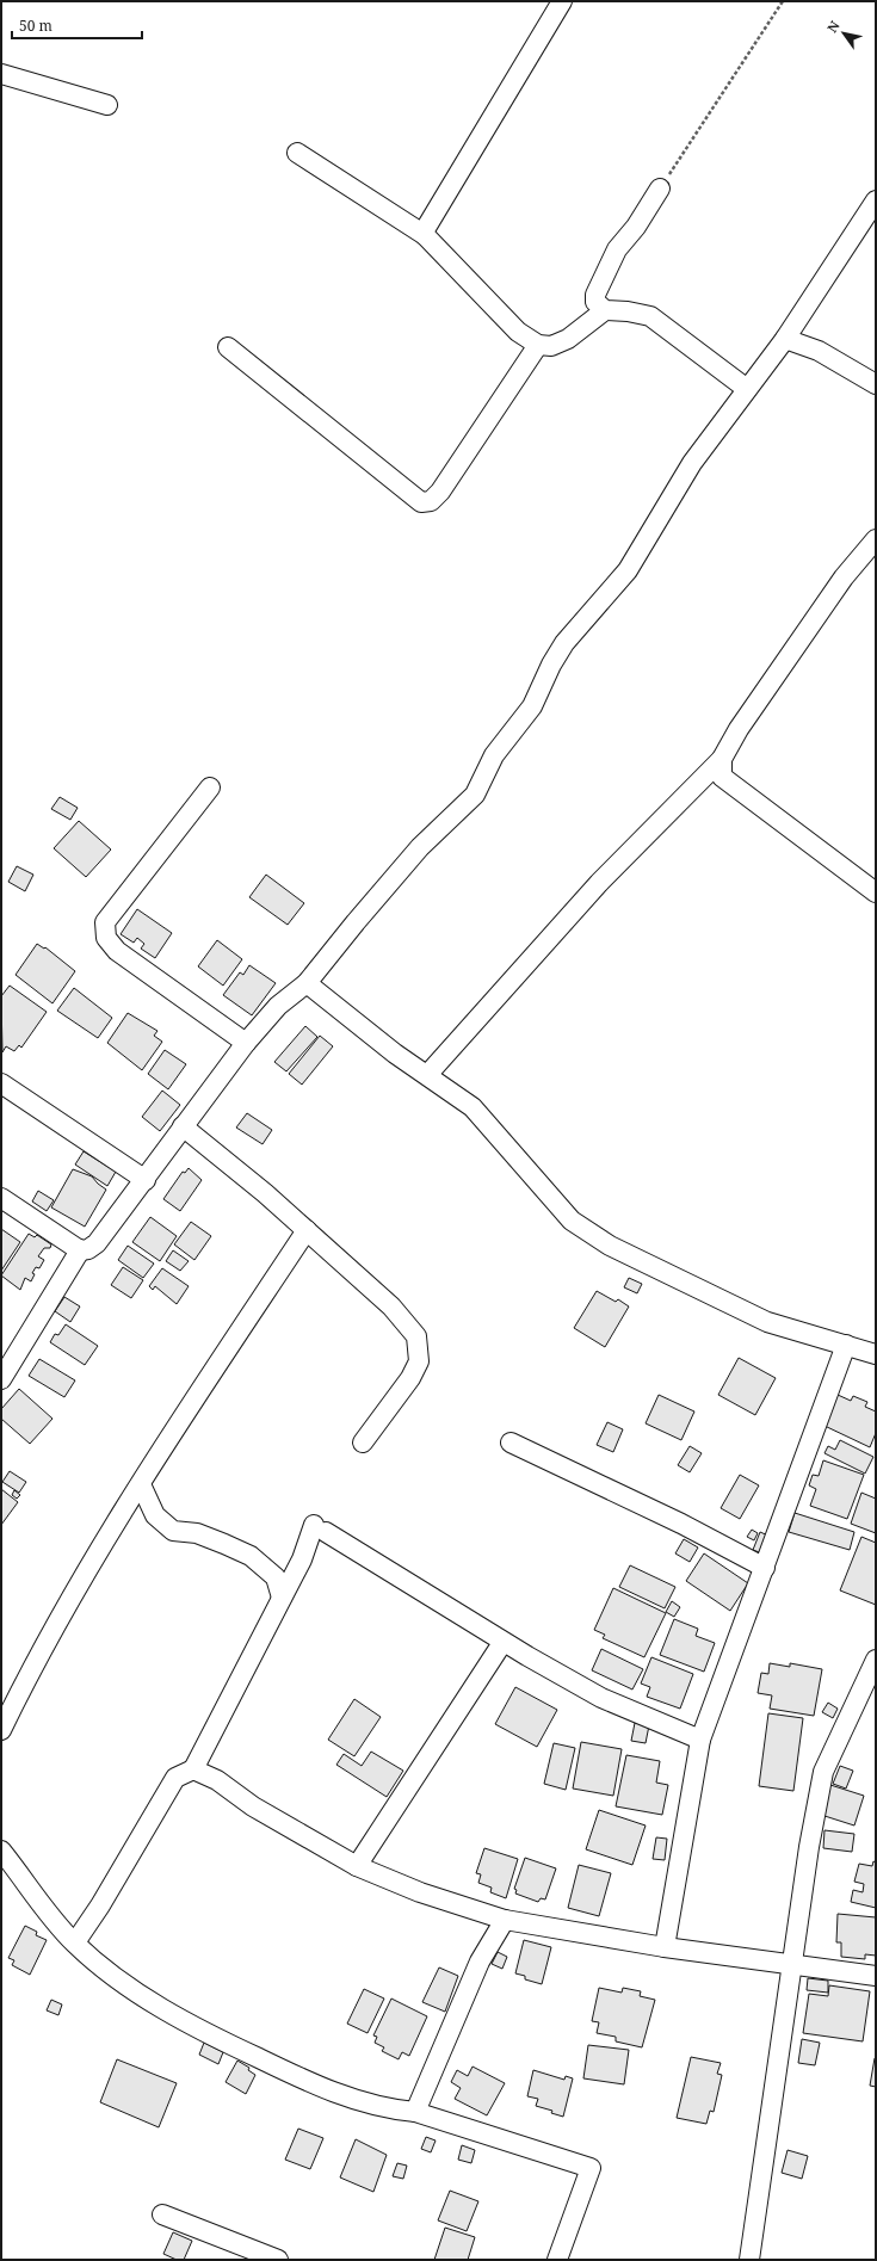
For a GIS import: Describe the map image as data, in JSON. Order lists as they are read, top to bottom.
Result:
{
  "scale_bar": "50 m",
  "north": "top left"
}
